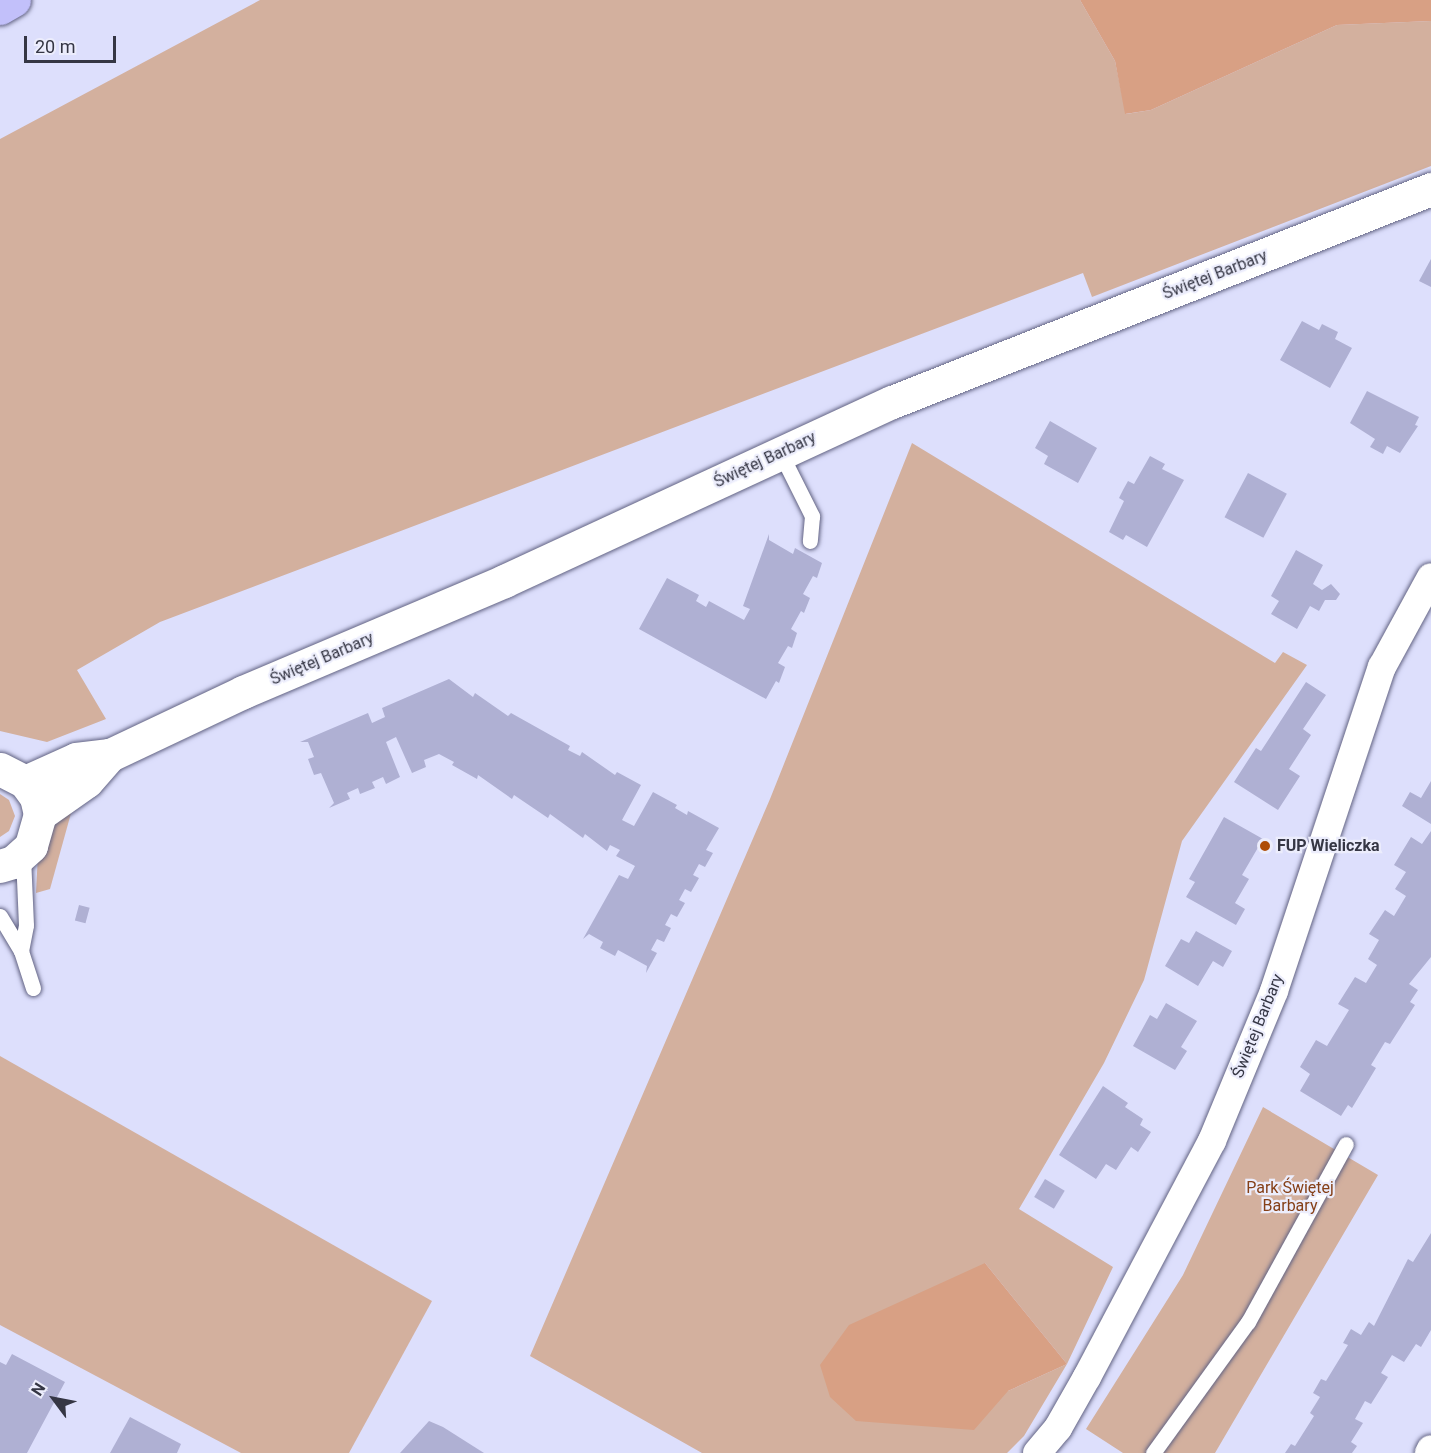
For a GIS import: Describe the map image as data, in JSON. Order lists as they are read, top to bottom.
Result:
{
  "streets": {
    "street": ["Świętej Barbary"]
  },
  "parks": ["Park Świętej Barbary"],
  "places": ["FUP Wieliczka"],
  "scale_bar": "20 m",
  "north": "top left"
}
